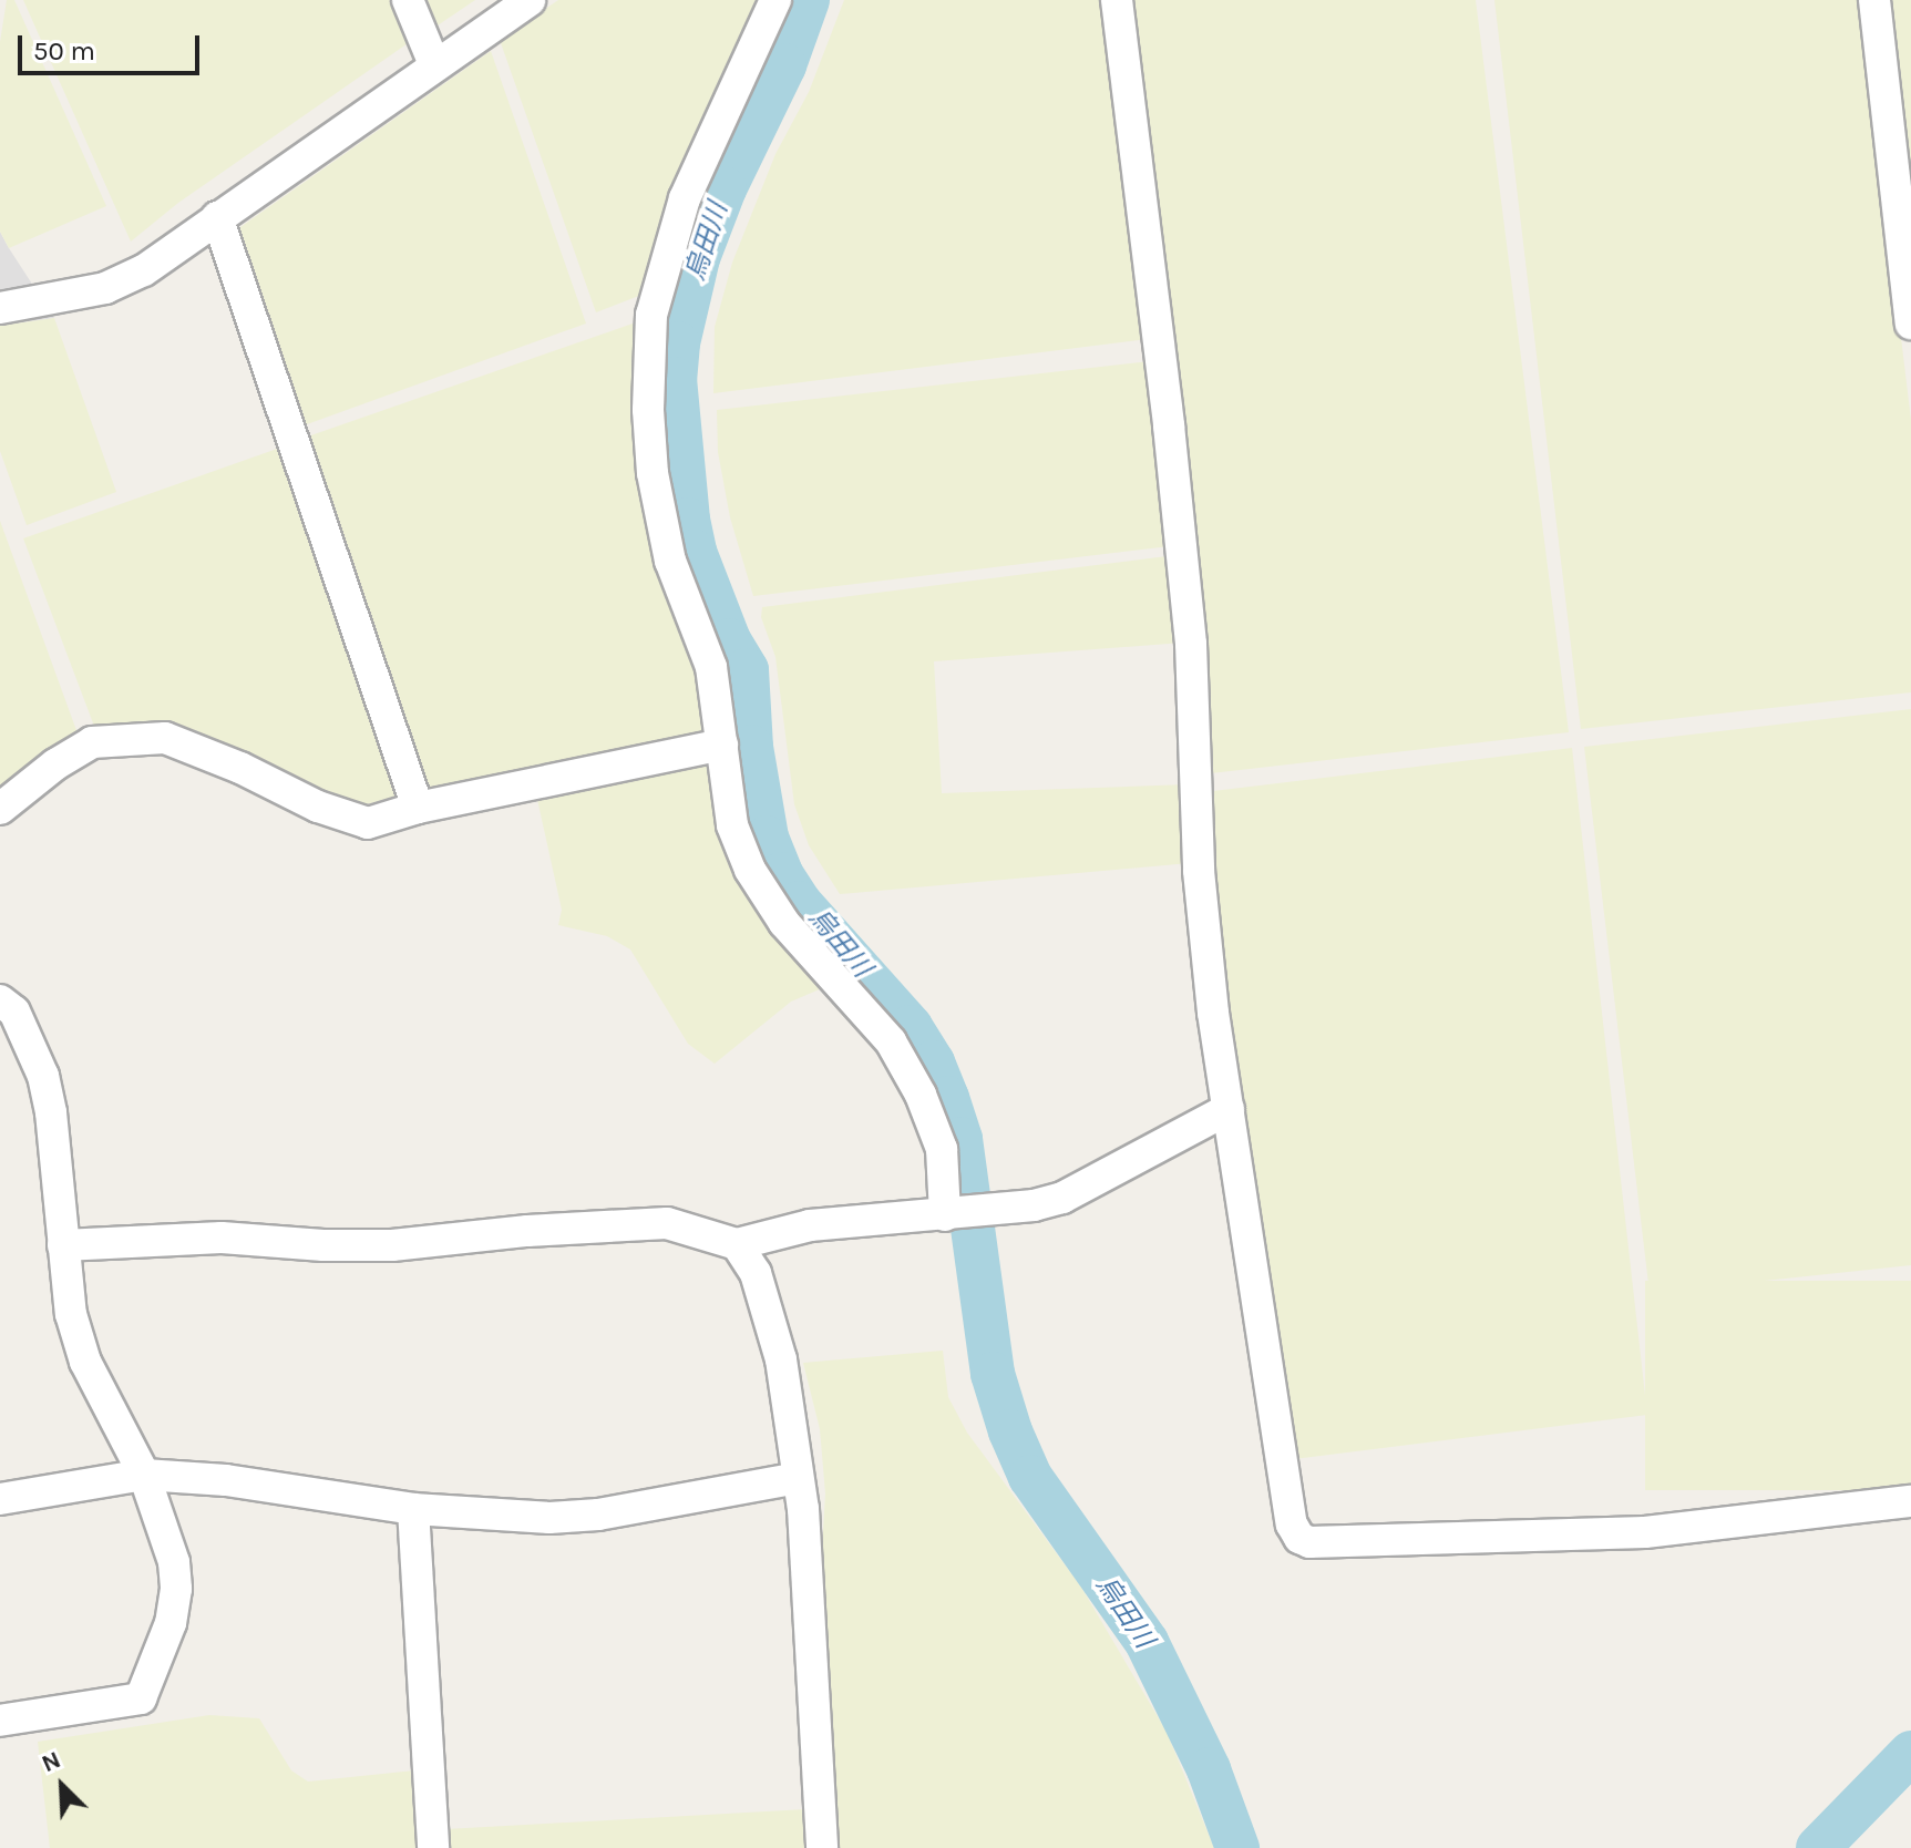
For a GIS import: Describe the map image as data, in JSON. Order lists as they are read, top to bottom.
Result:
{
  "water": ["烏田川"],
  "scale_bar": "50 m",
  "north": "top left"
}
